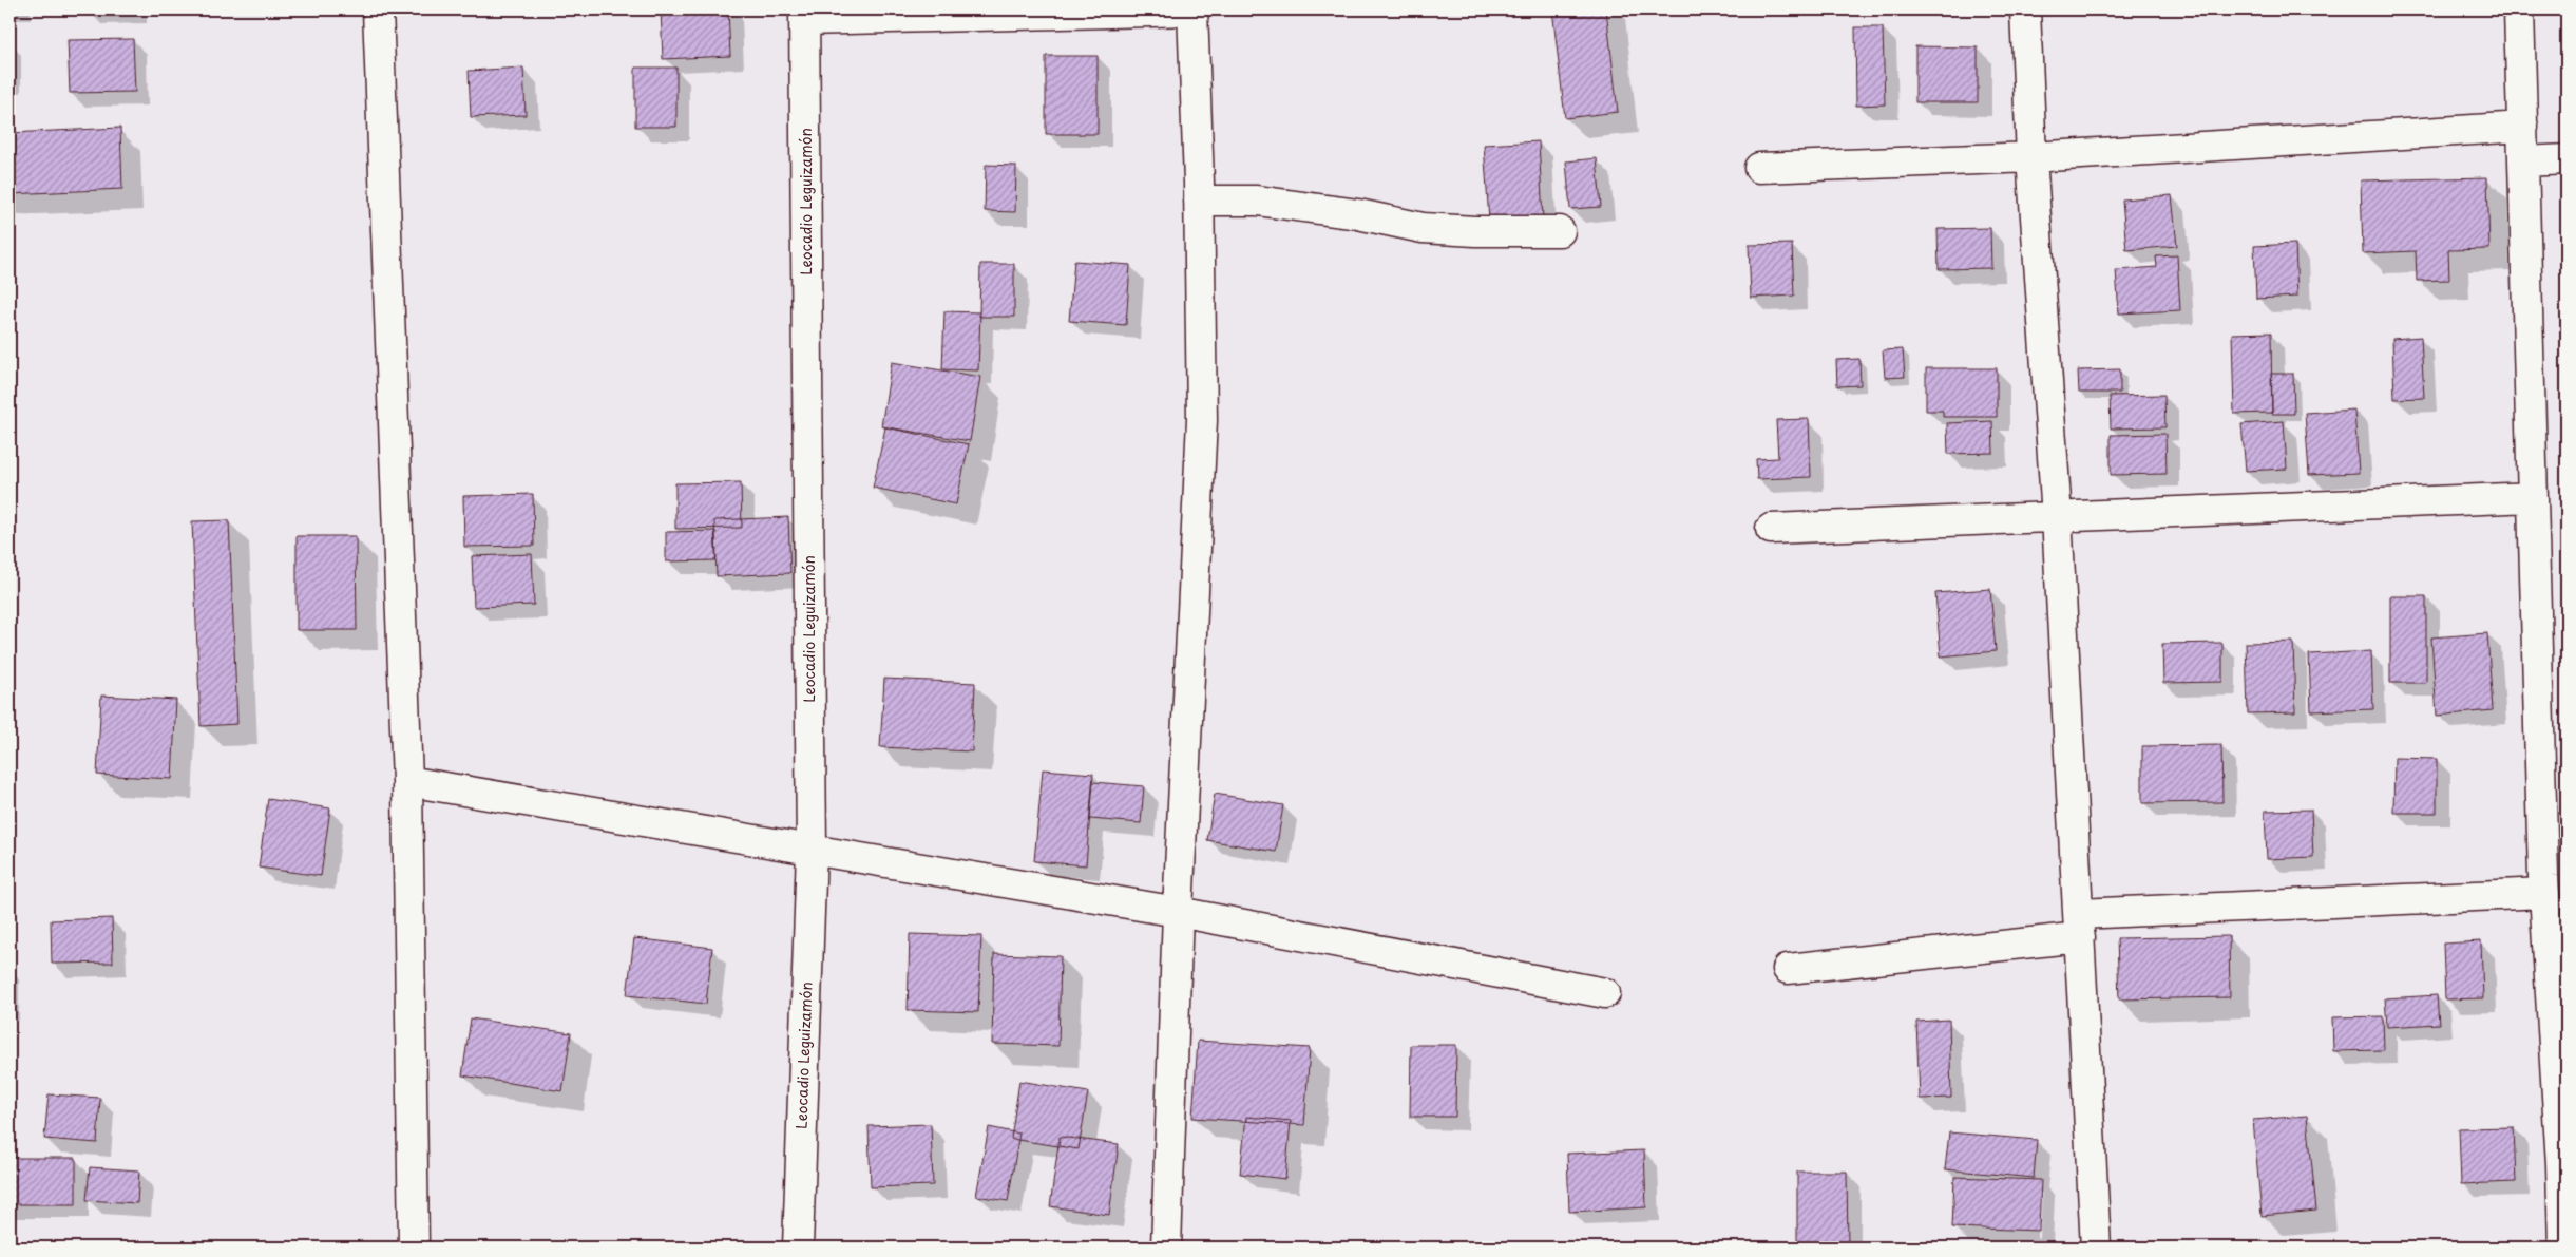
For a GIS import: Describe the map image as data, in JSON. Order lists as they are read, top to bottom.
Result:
{
  "streets": {
    "street": ["Leocadio Leguizamón"]
  }
}
